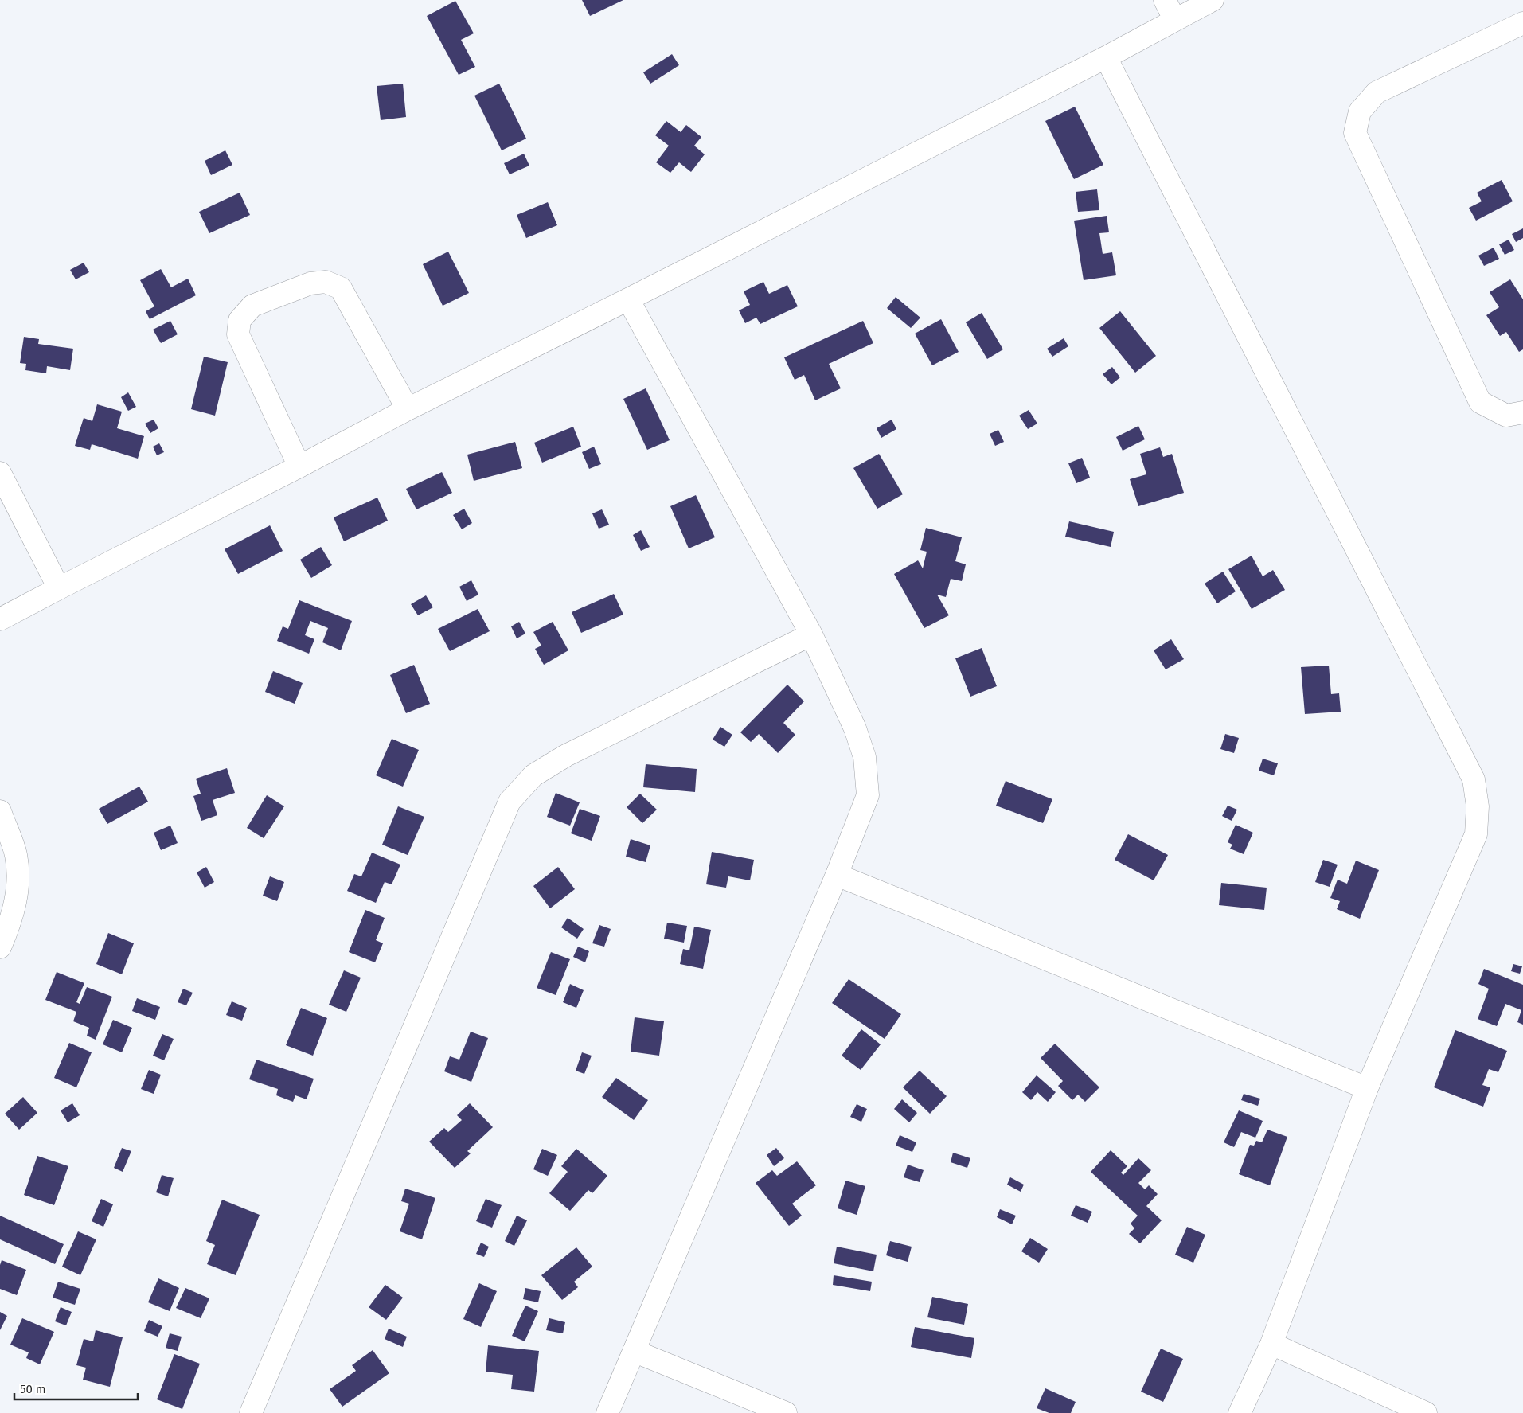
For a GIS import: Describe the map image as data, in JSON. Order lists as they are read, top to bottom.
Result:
{
  "scale_bar": "50 m"
}
